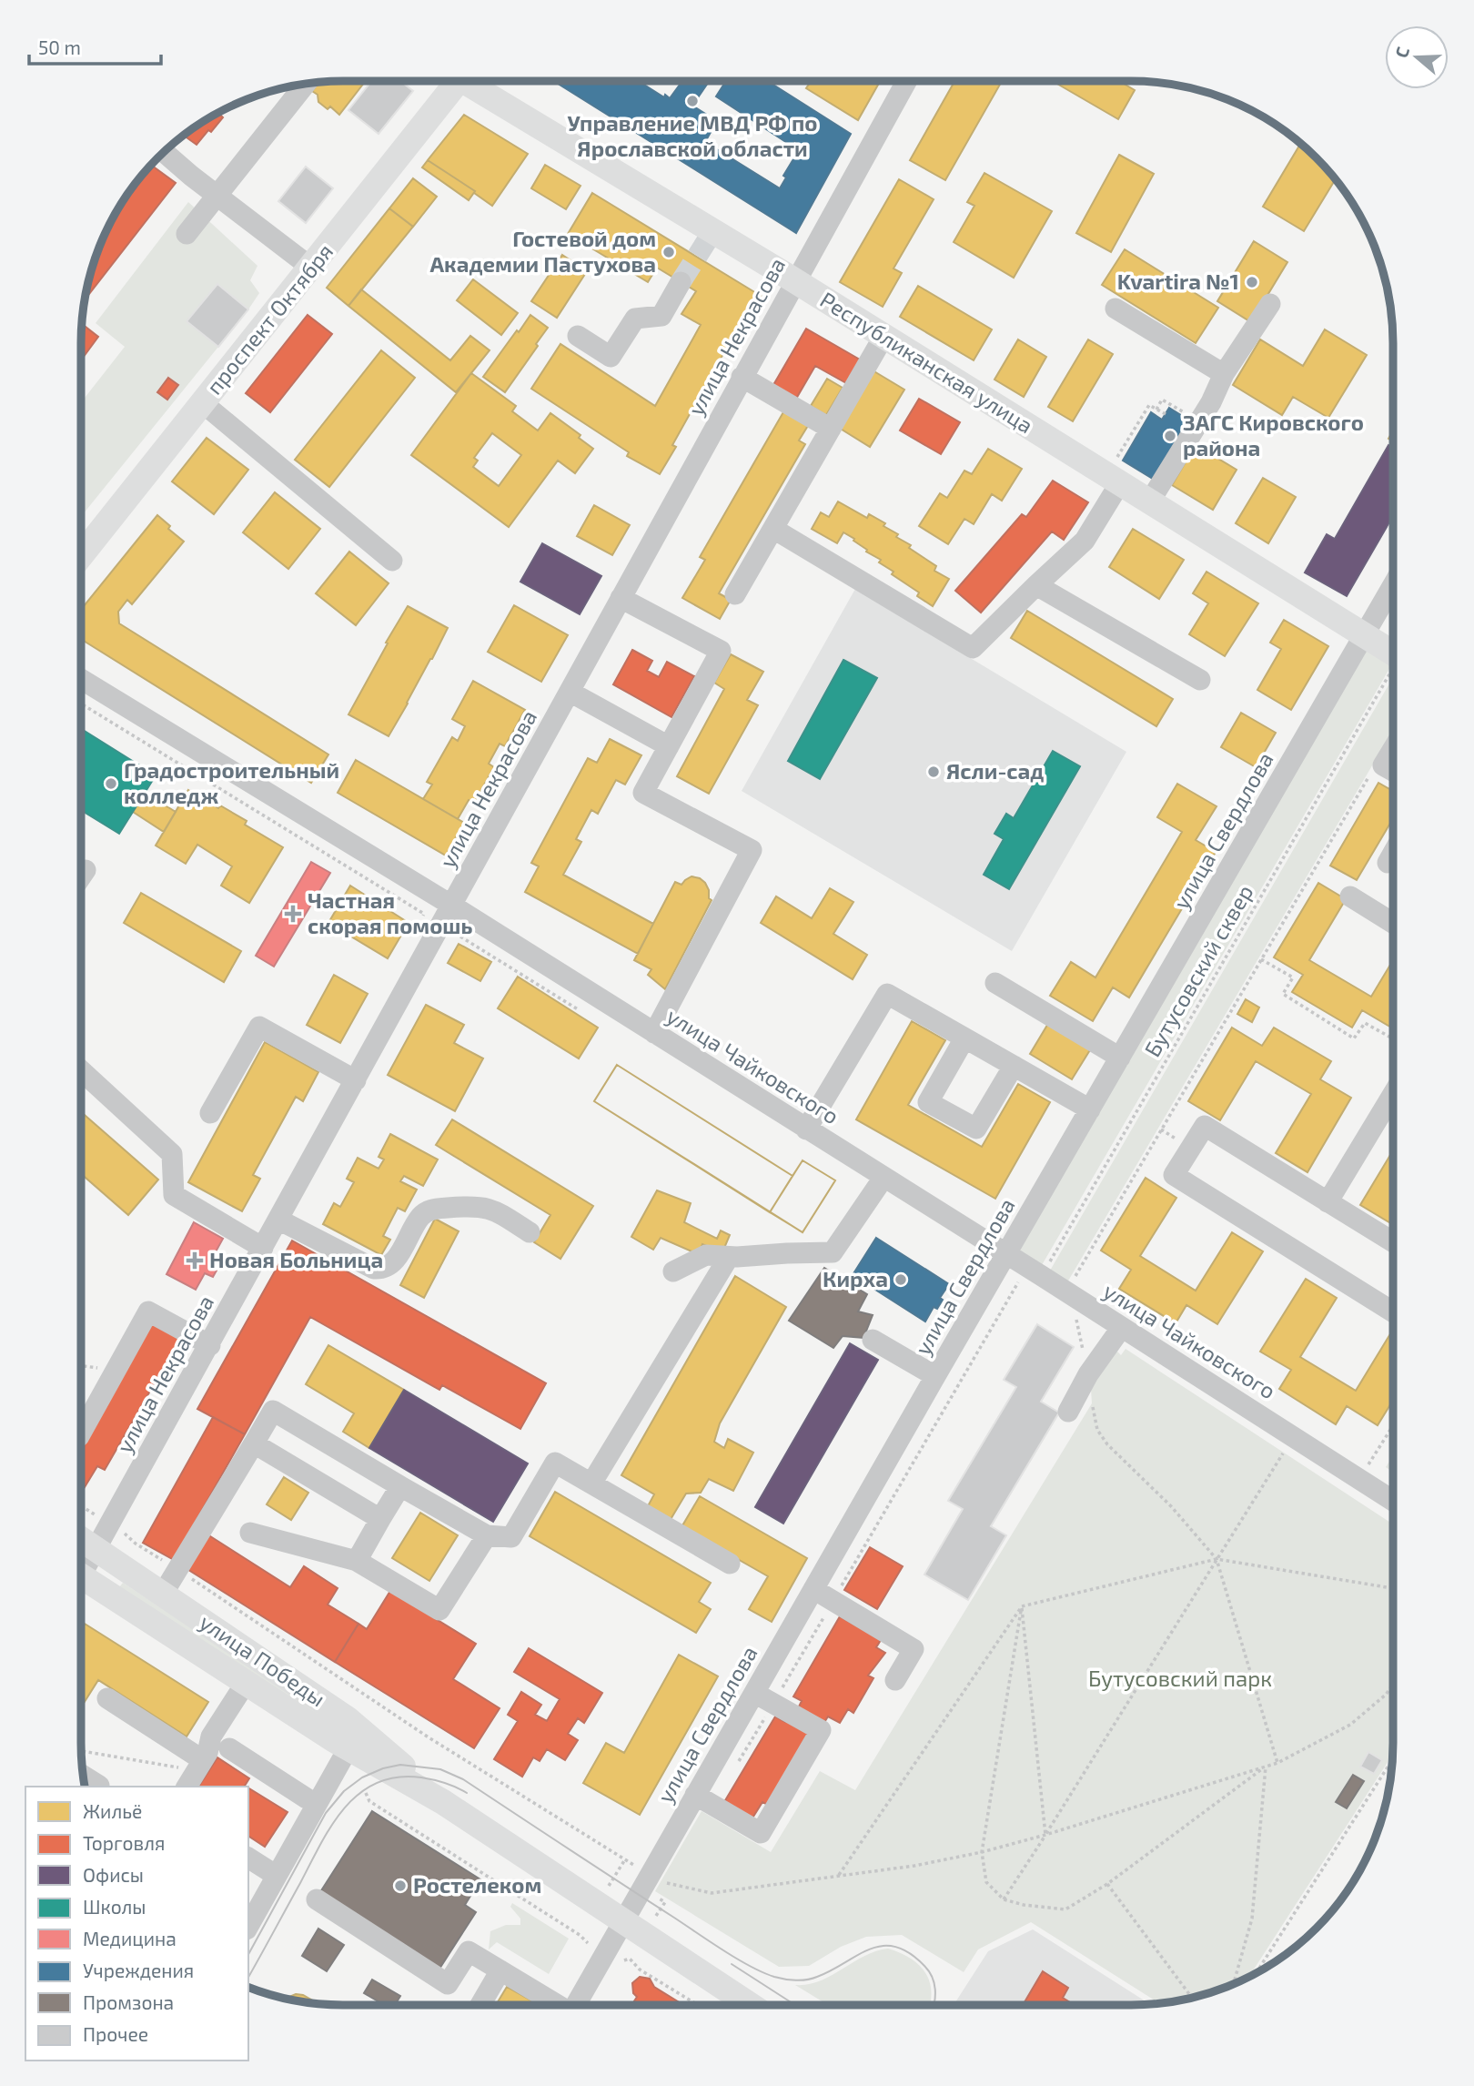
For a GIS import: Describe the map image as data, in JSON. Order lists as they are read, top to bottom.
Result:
{
  "streets": {
    "main road": ["проспект Октября", "Республиканская улица", "улица Победы"],
    "street": ["улица Некрасова", "улица Свердлова", "улица Чайковского"],
    "path": ["Бутусовский сквер"]
  },
  "crossings": [
    ["улица Некрасова", "Республиканская улица"],
    ["улица Некрасова", "улица Чайковского"],
    ["улица Некрасова", "улица Победы"],
    ["Республиканская улица", "улица Свердлова"],
    ["улица Свердлова", "улица Чайковского"],
    ["улица Свердлова", "улица Победы"],
    ["Бутусовский сквер", "улица Чайковского"]
  ],
  "parks": ["Бутусовский парк"],
  "places": {
    "other": [
      "Управление МВД РФ по Ярославской области",
      "Гостевой дом Академии Пастухова",
      "Kvartira №1",
      "ЗАГС Кировского района",
      "Ясли-сад",
      "Градостроительный колледж",
      "Кирха",
      "Ростелеком"
    ],
    "health": ["Частная скорая помошь", "Новая Больница"]
  },
  "legend": [
    "Жильё",
    "Торговля",
    "Офисы",
    "Школы",
    "Медицина",
    "Учреждения",
    "Промзона",
    "Прочее"
  ],
  "scale_bar": "50 m",
  "north": "left"
}
